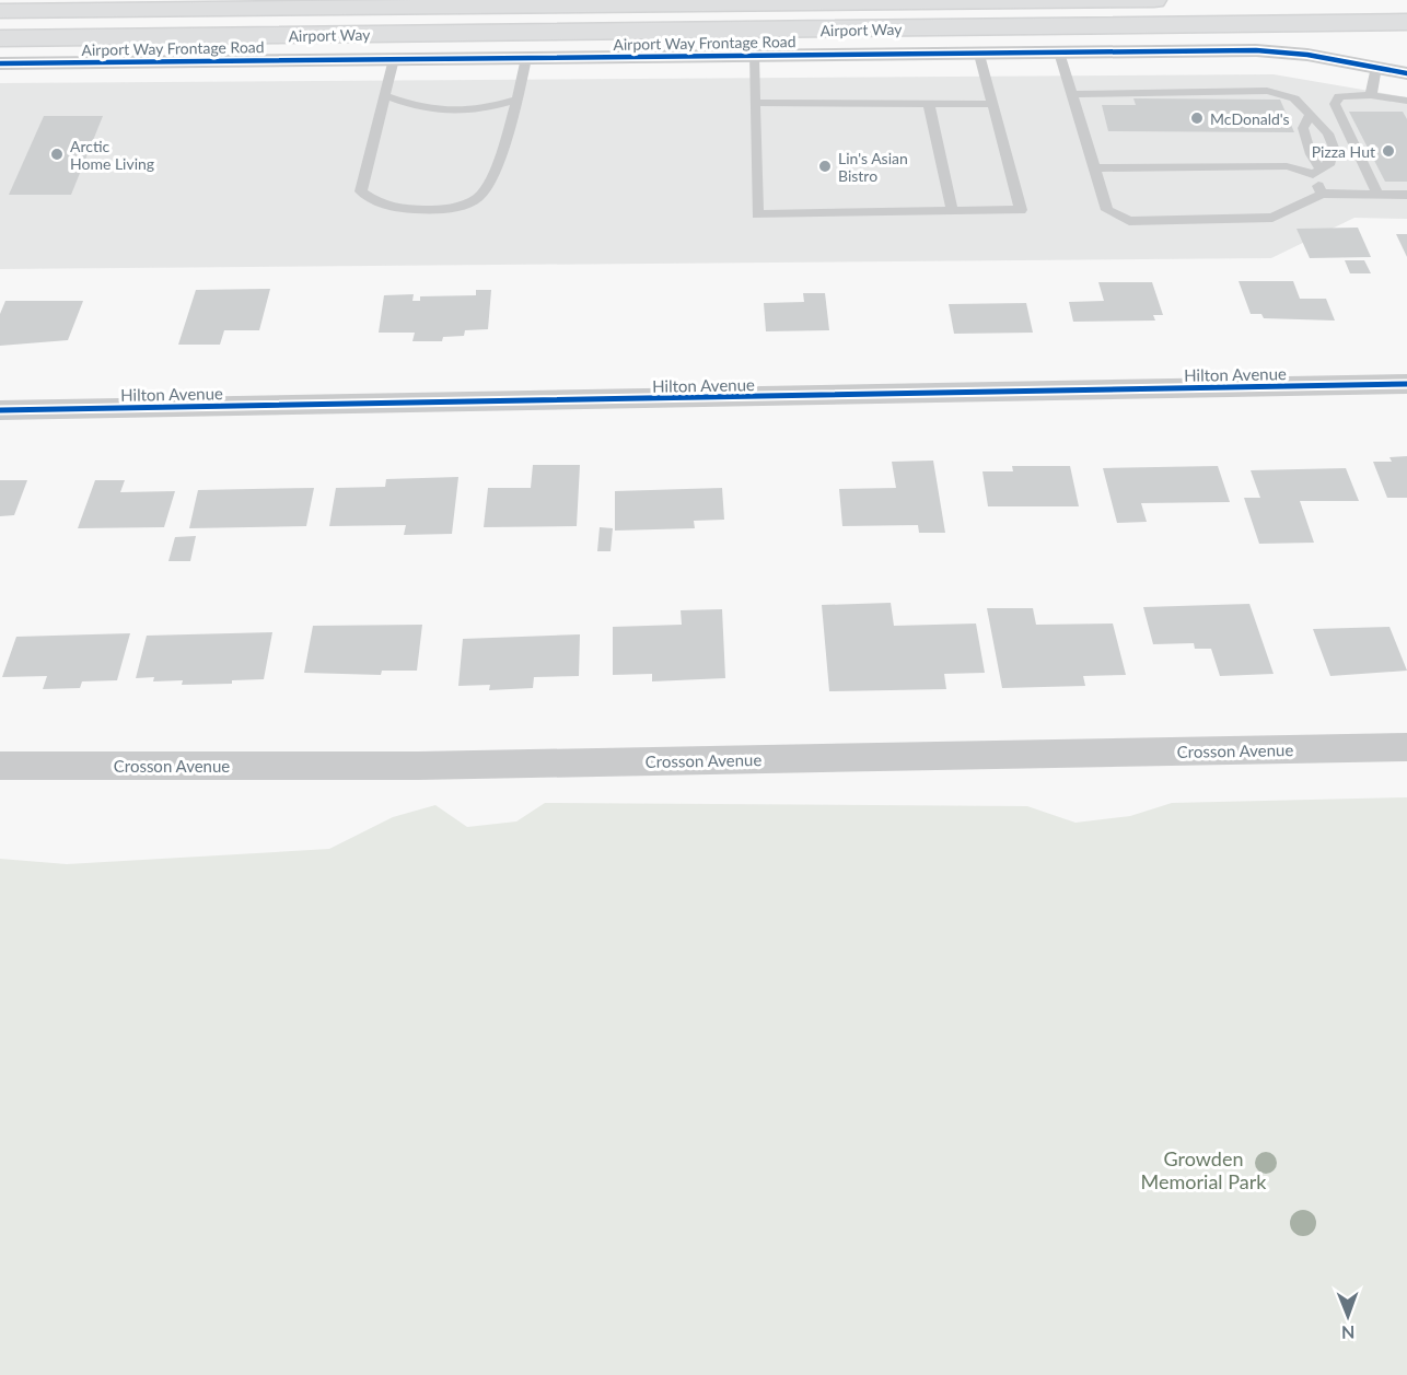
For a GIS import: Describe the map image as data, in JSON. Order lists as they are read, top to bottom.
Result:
{
  "streets": {
    "main road": ["Airport Way"],
    "street": ["Airport Way Frontage Road", "Hilton Avenue", "Crosson Avenue"]
  },
  "parks": ["Growden Memorial Park"],
  "places": [
    "McDonald's",
    "Pizza Hut",
    "Arctic Home Living",
    "Lin's Asian Bistro"
  ],
  "north": "bottom"
}
